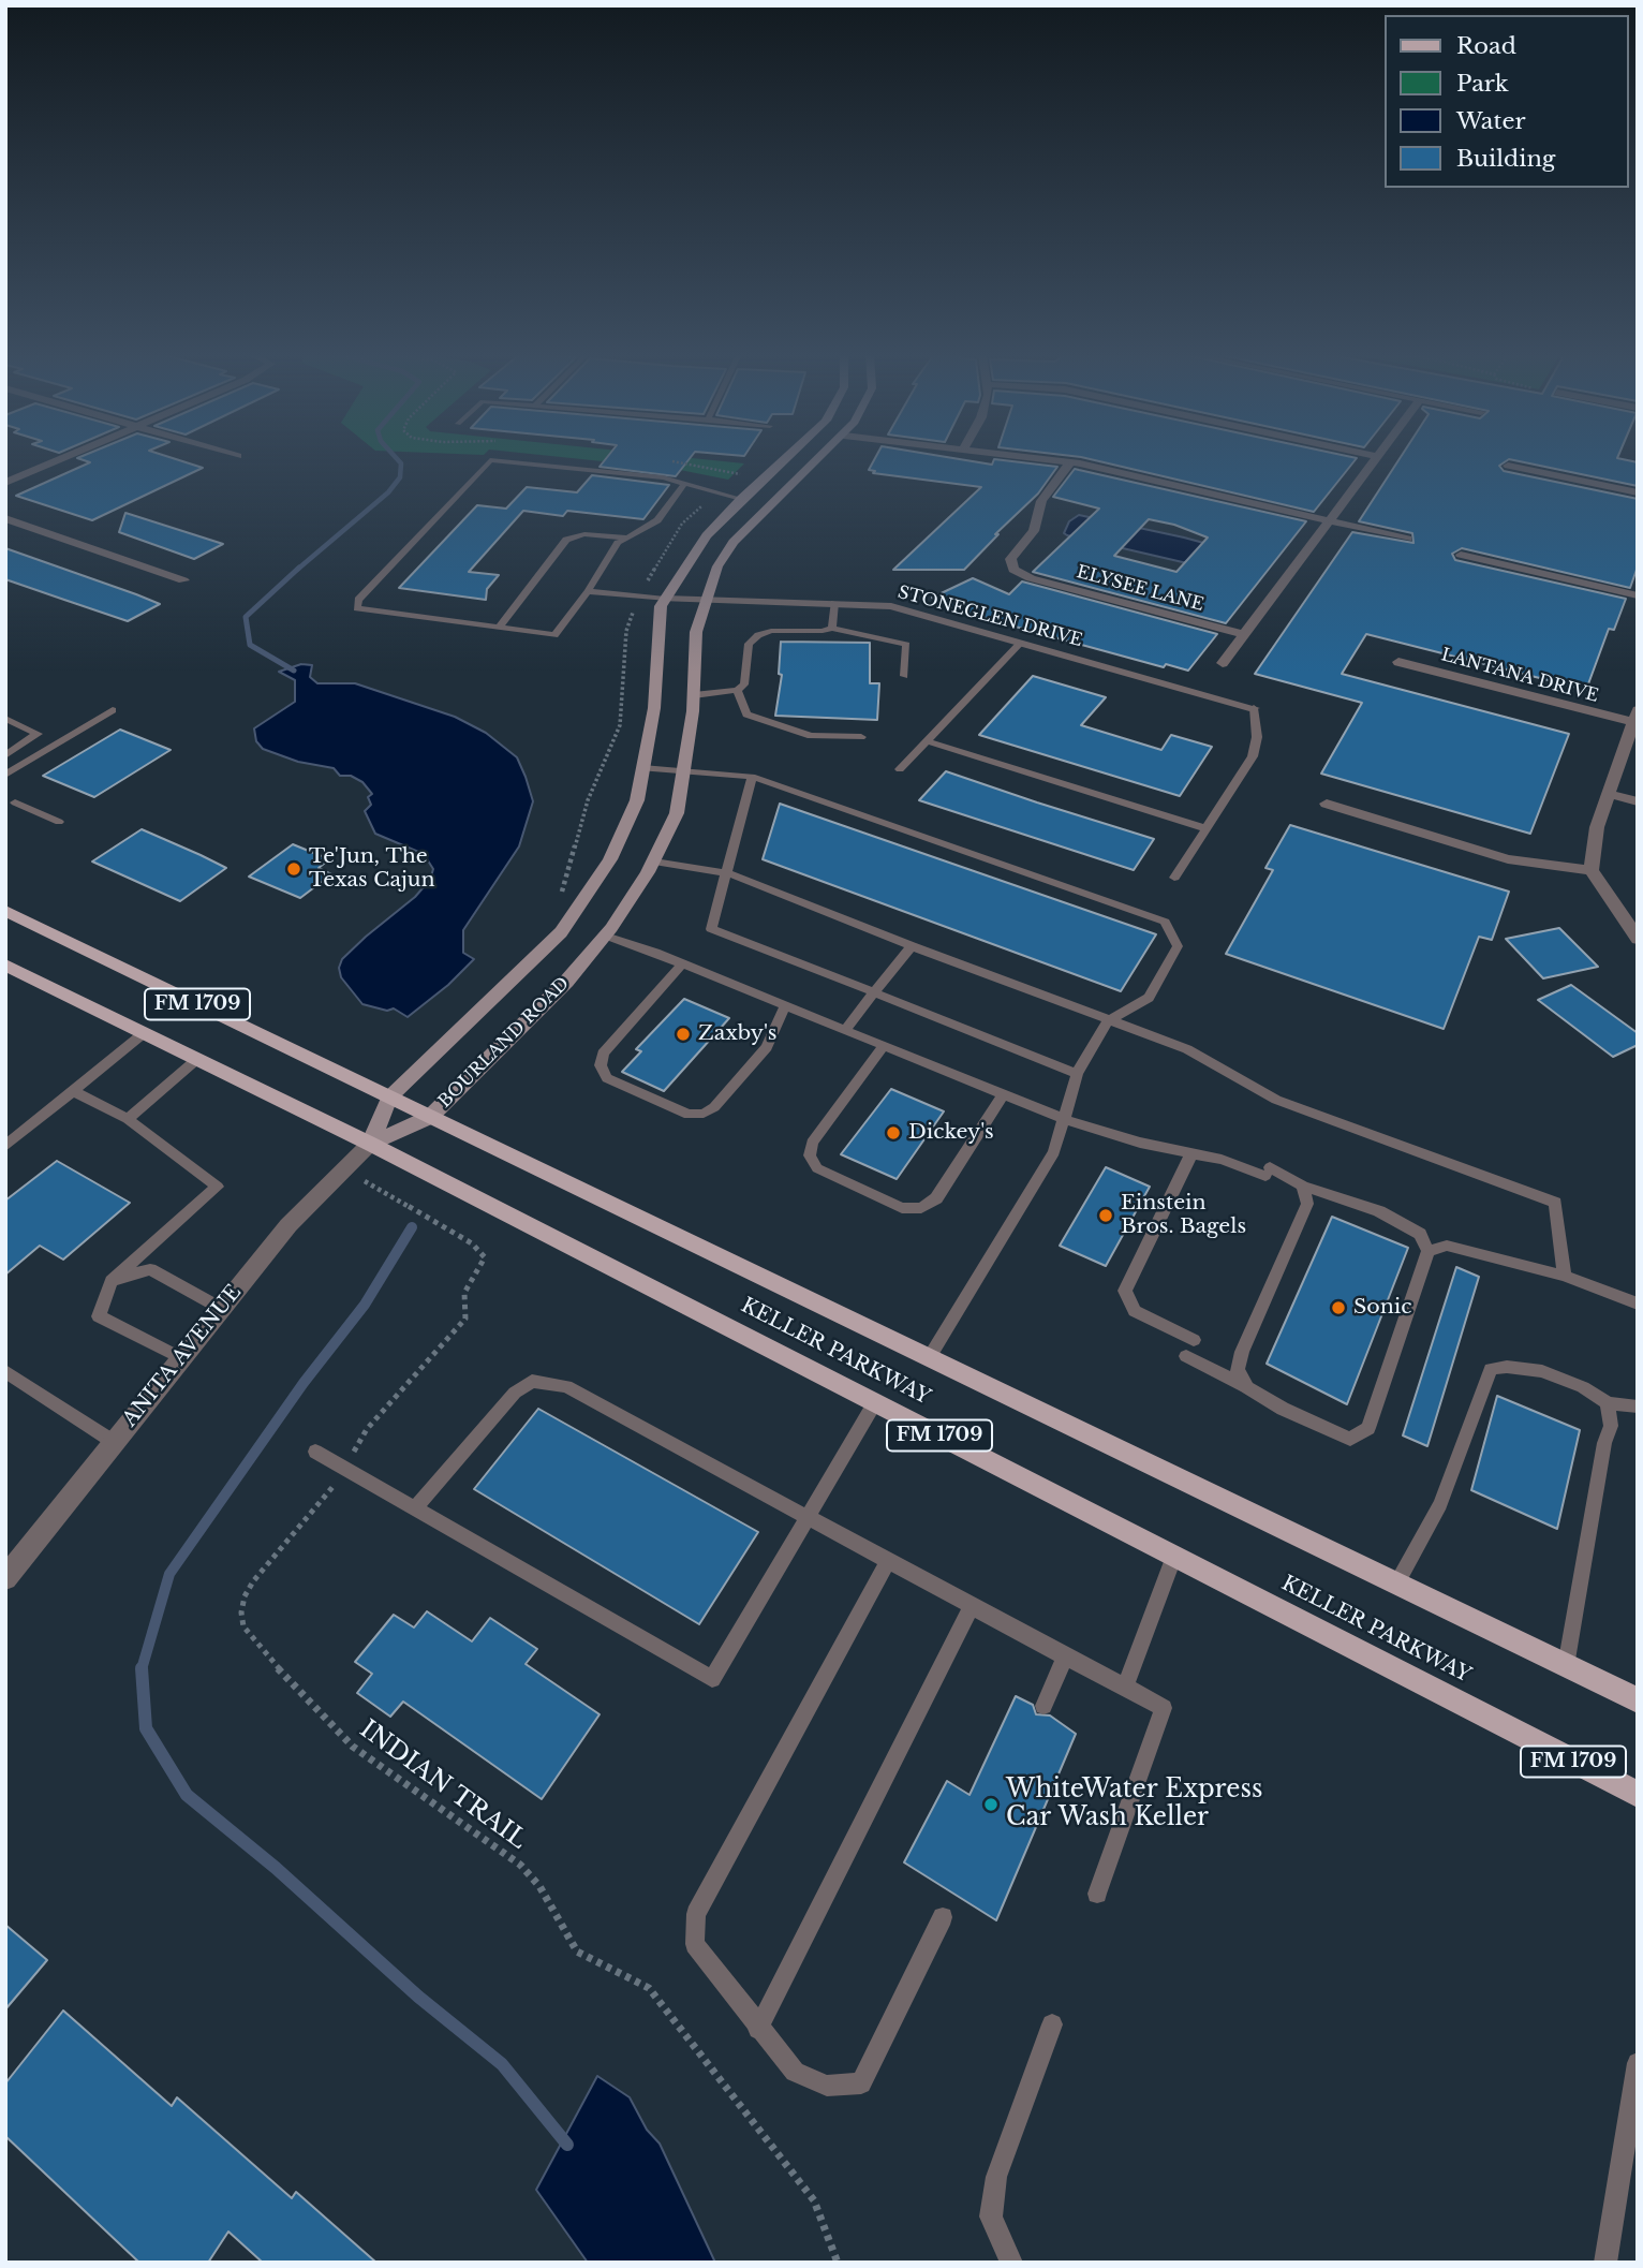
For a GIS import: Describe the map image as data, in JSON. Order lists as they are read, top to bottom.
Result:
{
  "streets": {
    "main road": ["FM 1709", "BOURLAND ROAD", "KELLER PARKWAY"],
    "street": [
      "ELYSEE LANE",
      "STONEGLEN DRIVE",
      "LANTANA DRIVE",
      "ANITA AVENUE"
    ],
    "path": ["INDIAN TRAIL"]
  },
  "crossings": [
    ["STONEGLEN DRIVE", "BOURLAND ROAD"],
    ["BOURLAND ROAD", "KELLER PARKWAY"],
    ["BOURLAND ROAD", "ANITA AVENUE"],
    ["KELLER PARKWAY", "ANITA AVENUE"]
  ],
  "places": [
    "Te'Jun, The Texas Cajun",
    "Zaxby's",
    "Dickey's",
    "Einstein Bros. Bagels",
    "Sonic",
    "WhiteWater Express Car Wash Keller"
  ],
  "legend": [
    "Road",
    "Park",
    "Water",
    "Building"
  ]
}
